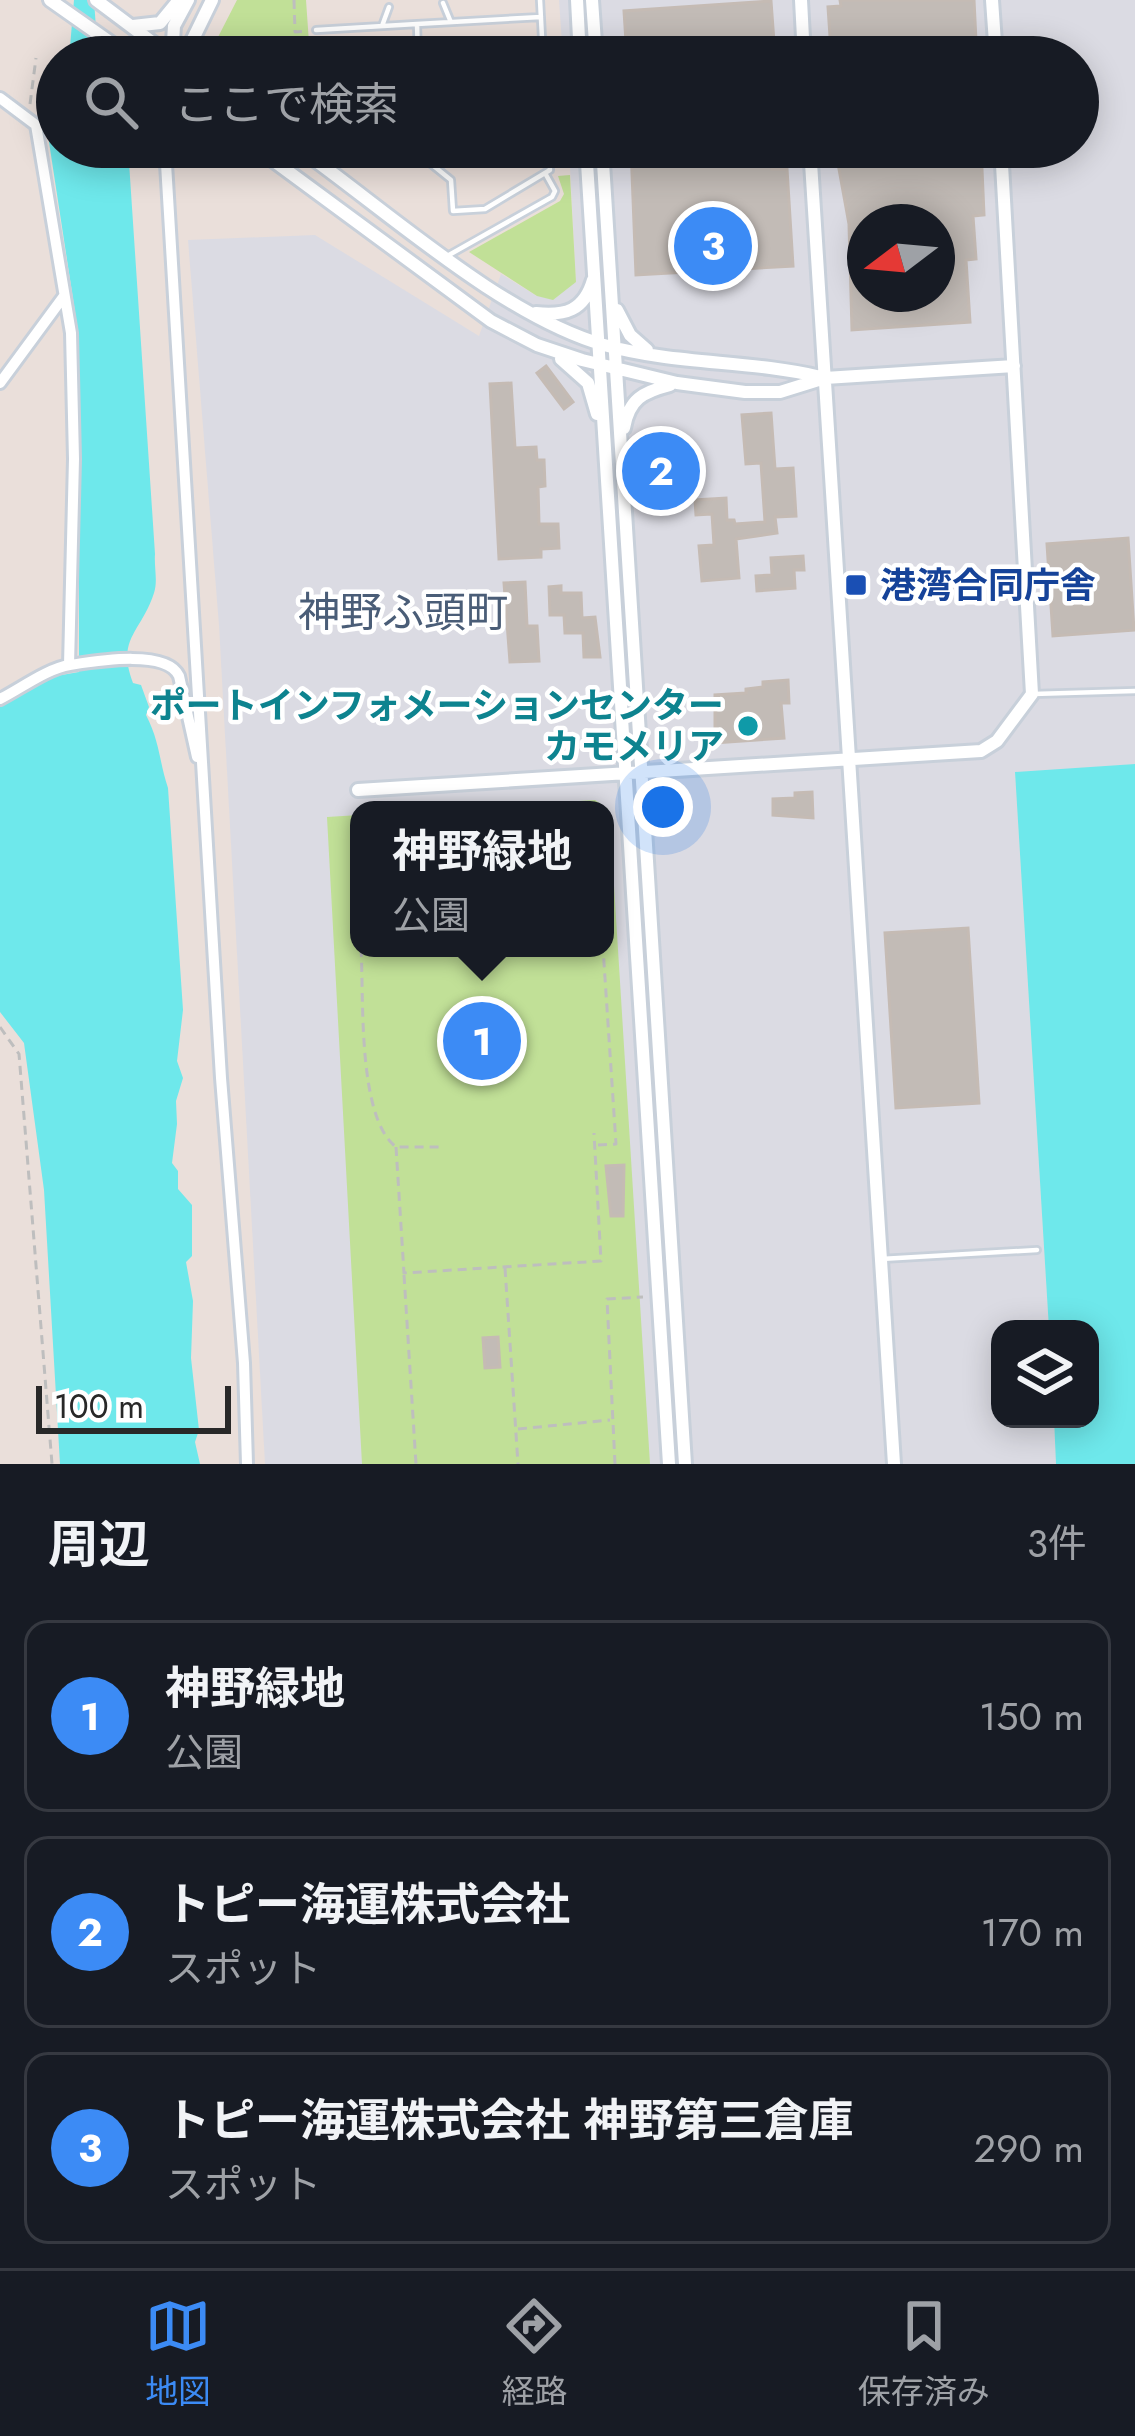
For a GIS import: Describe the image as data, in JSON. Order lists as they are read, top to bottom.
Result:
{
  "districts": ["神野ふ頭町"],
  "places": {
    "transit": ["港湾合同庁舎"],
    "other": ["ポートインフォメーションセンター カモメリア"]
  },
  "scale_bar": "100 m",
  "north": "left",
  "page": {
    "search": "ここで検索",
    "pins": ["3", "2", "1"],
    "popup": ["神野緑地", "公園"],
    "scale": "100 m",
    "heading": ["周辺", "3件"],
    "list": [
      {
        "mark": "1",
        "name": "神野緑地",
        "note": "公園",
        "value": "150 m"
      },
      {
        "mark": "2",
        "name": "トピー海運株式会社",
        "note": "スポット",
        "value": "170 m"
      },
      {
        "mark": "3",
        "name": "トピー海運株式会社 神野第三倉庫",
        "note": "スポット",
        "value": "290 m"
      }
    ],
    "nav": ["地図", "経路", "保存済み"]
  }
}
